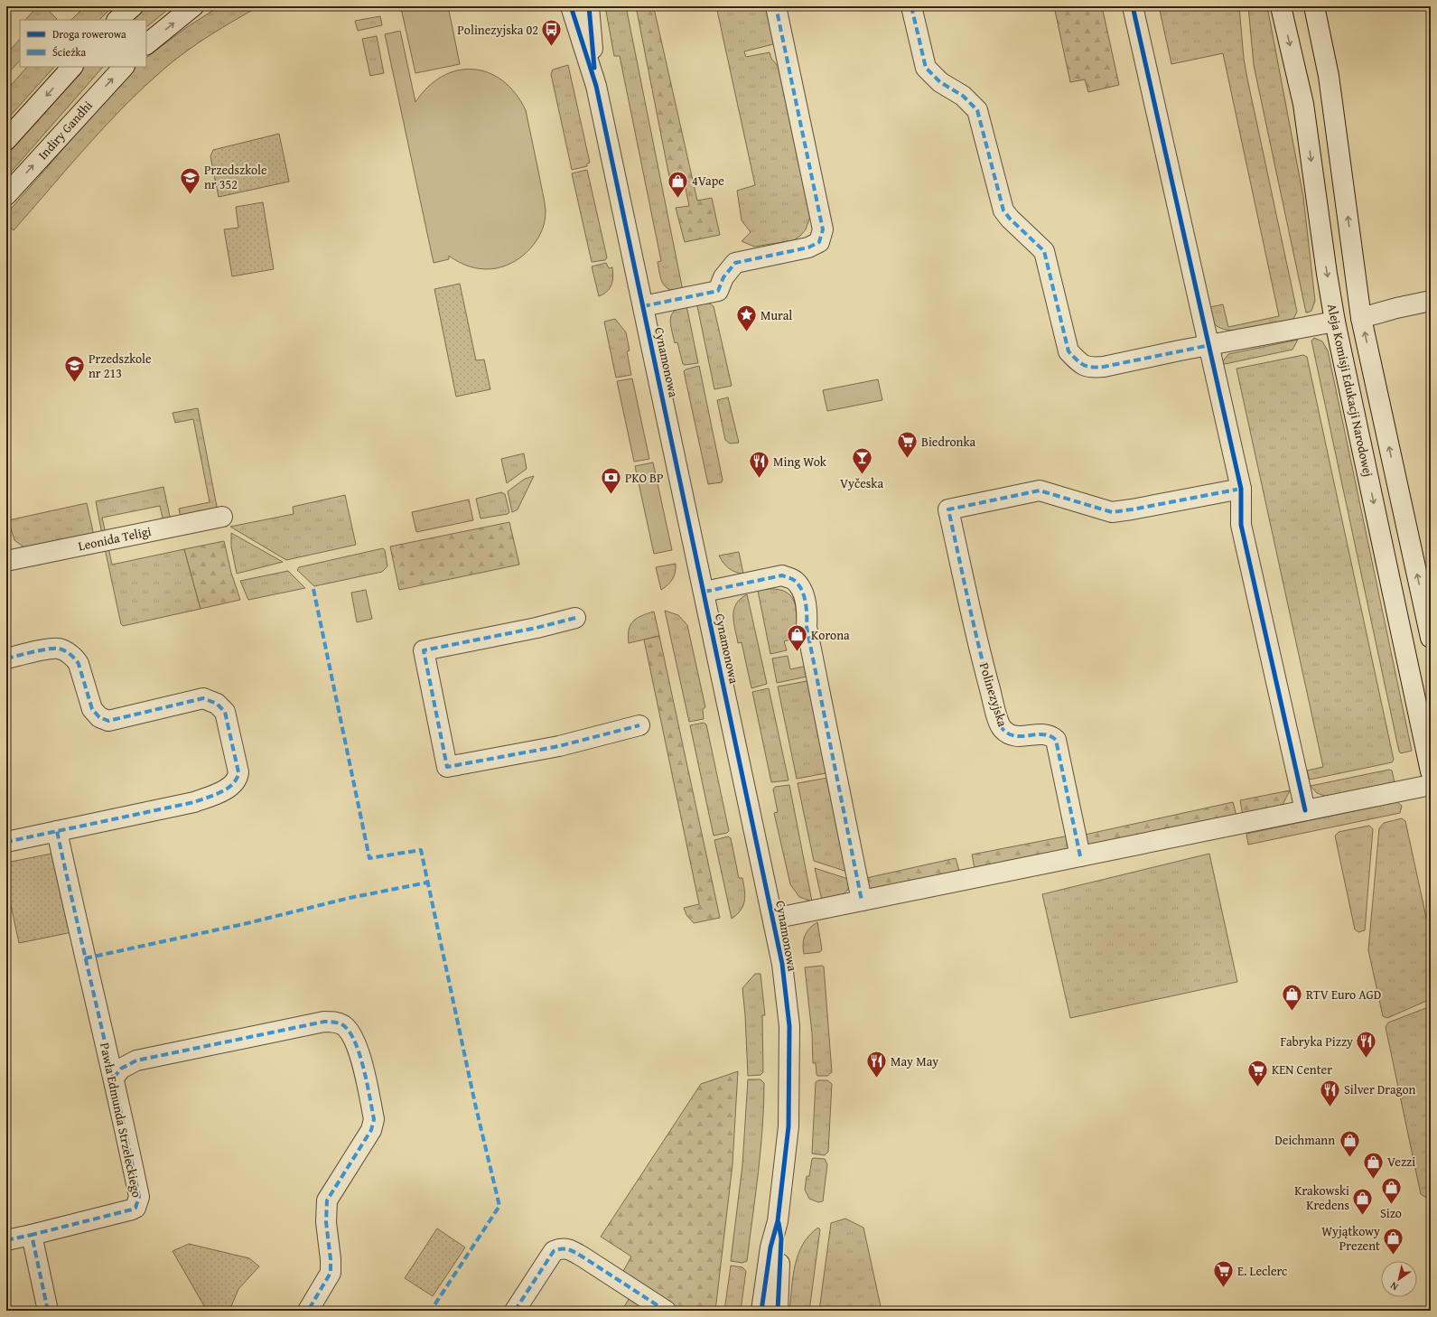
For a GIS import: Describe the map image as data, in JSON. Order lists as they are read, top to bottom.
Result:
{
  "streets": {
    "street": [
      "Indiry Gandhi",
      "Cynamonowa",
      "Aleja Komisji Edukacji Narodowej",
      "Leonida Teligi",
      "Polinezyjska",
      "Pawła Edmunda Strzeleckiego"
    ]
  },
  "places": {
    "bus stop": ["Polinezyjska 02"],
    "school or university": ["Przedszkole nr 352", "Przedszkole nr 213"],
    "shop": [
      "4Vape",
      "Korona",
      "RTV Euro AGD",
      "Deichmann",
      "Vezzi",
      "Sizo",
      "Krakowski Kredens",
      "Wyjątkowy Prezent"
    ],
    "place": ["Mural"],
    "supermarket": ["Biedronka", "KEN Center", "E. Leclerc"],
    "bar": ["Vyčeska"],
    "restaurant": [
      "Ming Wok",
      "Fabryka Pizzy",
      "May May",
      "Silver Dragon"
    ],
    "bank": ["PKO BP"]
  },
  "legend": ["Droga rowerowa", "Ścieżka"],
  "north": "bottom left"
}
